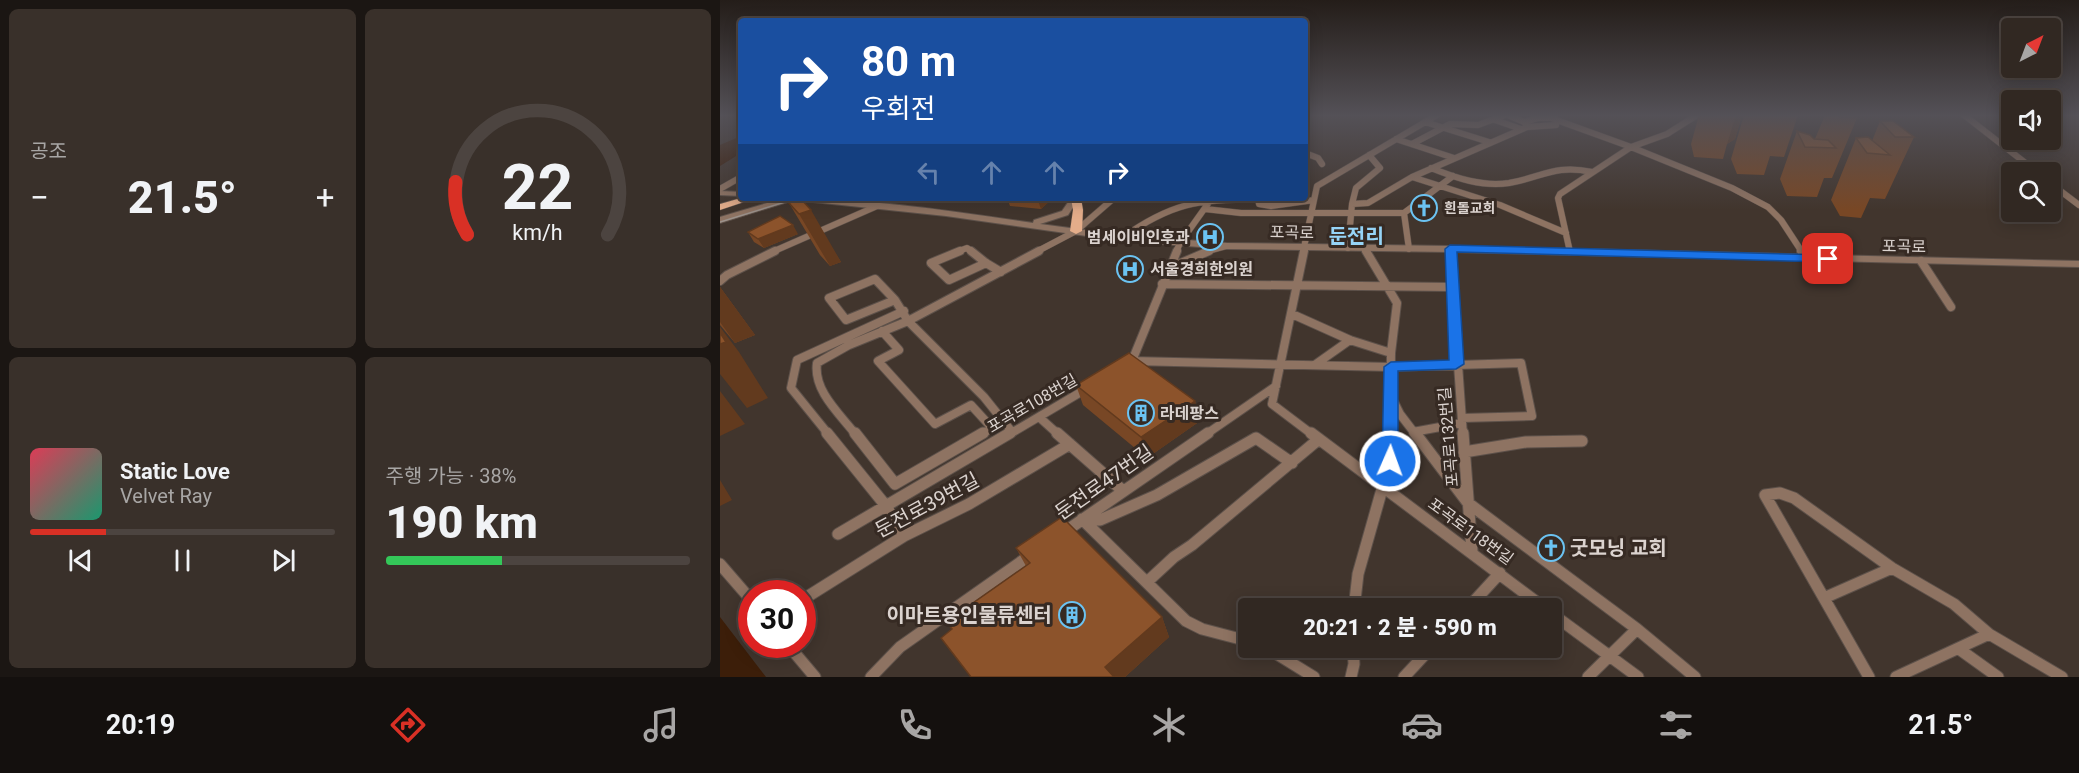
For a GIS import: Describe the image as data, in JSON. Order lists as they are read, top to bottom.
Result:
{
  "streets": {
    "street": [
      "포곡로",
      "포곡로108번길",
      "포곡로132번길",
      "둔전로47번길",
      "둔전로39번길",
      "포곡로118번길"
    ]
  },
  "crossings": [
    ["포곡로", "포곡로132번길"],
    ["포곡로", "포곡로118번길"],
    ["포곡로132번길", "포곡로118번길"],
    ["둔전로47번길", "포곡로118번길"]
  ],
  "districts": ["둔전리"],
  "places": {
    "church": ["흰돌교회", "굿모닝 교회"],
    "hospital": ["범세이비인후과", "서울경희한의원"],
    "building": ["라데팡스", "이마트용인물류센터"]
  },
  "north": "top right",
  "page": {
    "tile": [
      "공조",
      ["주행 가능 · 38%", "190 km"]
    ],
    "turn": ["80 m", "우회전"],
    "heat": ["−", "21.5°", "+"],
    "song": ["Static Love", "Velvet Ray"],
    "limit": "30",
    "trip": "20:21 · 2 분 · 590 m",
    "tabs": ["20:19", "21.5°"],
    "gauge": ["22", "km/h"]
  }
}
